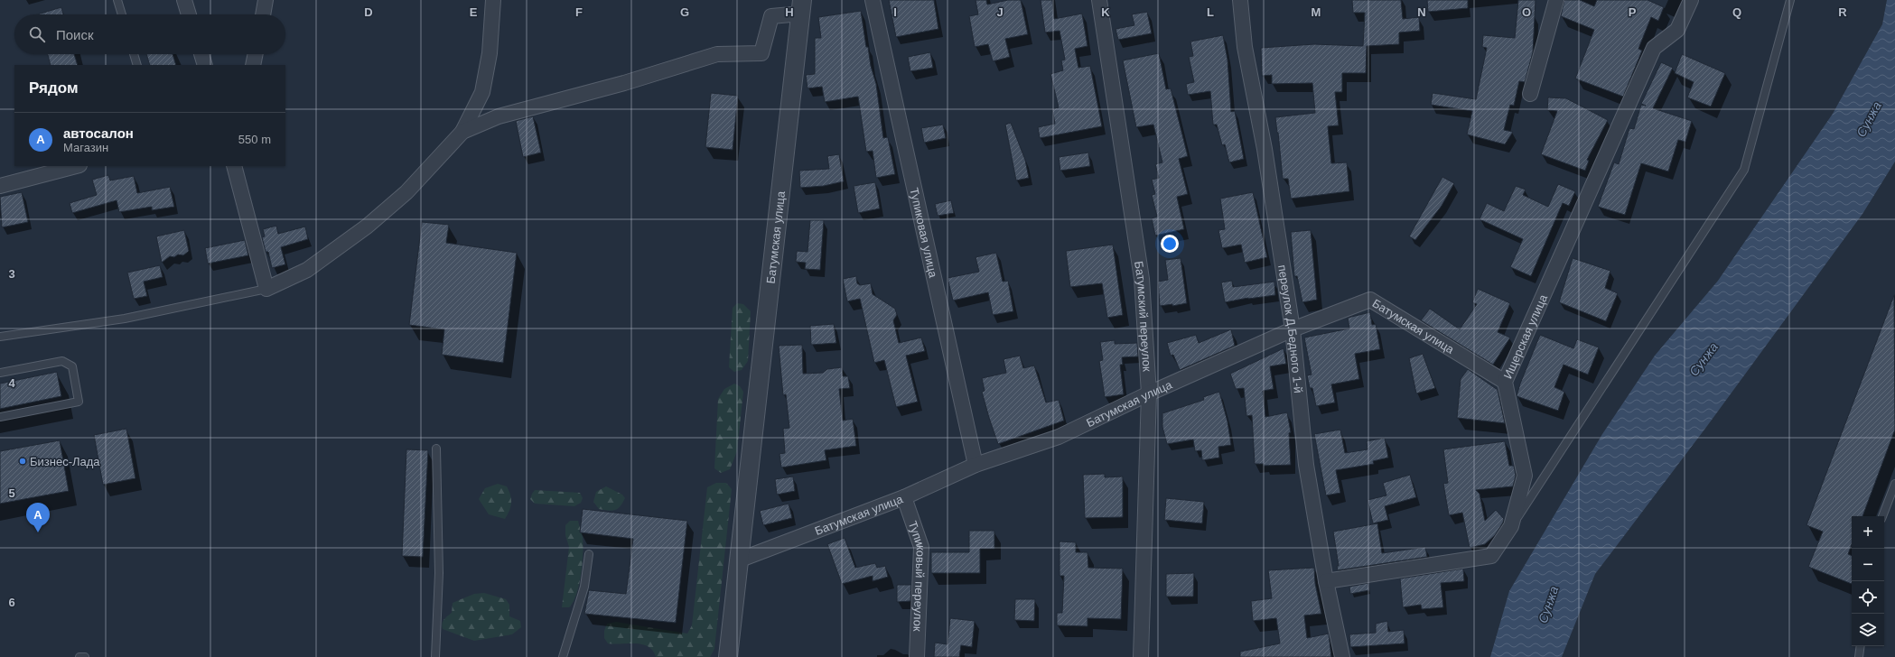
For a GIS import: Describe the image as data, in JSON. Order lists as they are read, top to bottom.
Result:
{
  "streets": {
    "street": [
      "Тупиковая улица",
      "Батумская улица",
      "Батумский переулок",
      "переулок Д.Бедного 1-й",
      "Ищерская улица",
      "Тупиковый переулок"
    ]
  },
  "crossings": [
    ["Тупиковая улица", "Батумская улица"],
    ["Батумская улица", "Батумский переулок"],
    ["Батумская улица", "переулок Д.Бедного 1-й"],
    ["Батумская улица", "Ищерская улица"],
    ["Батумская улица", "Тупиковый переулок"],
    ["переулок Д.Бедного 1-й", "Ищерская улица"]
  ],
  "water": ["Сунжа"],
  "places": ["Бизнес-Лада"],
  "page": {
    "search": "Поиск",
    "heading": "Рядом",
    "list": [
      {
        "mark": "A",
        "name": "автосалон",
        "note": "Магазин",
        "value": "550 m"
      }
    ],
    "pins": "A",
    "map_buttons": ["+", "−"]
  },
  "grid": {
    "columns": [
      "D",
      "E",
      "F",
      "G",
      "H",
      "I",
      "J",
      "K",
      "L",
      "M",
      "N",
      "O",
      "P",
      "Q",
      "R"
    ],
    "rows": [
      "3",
      "4",
      "5",
      "6"
    ]
  }
}
